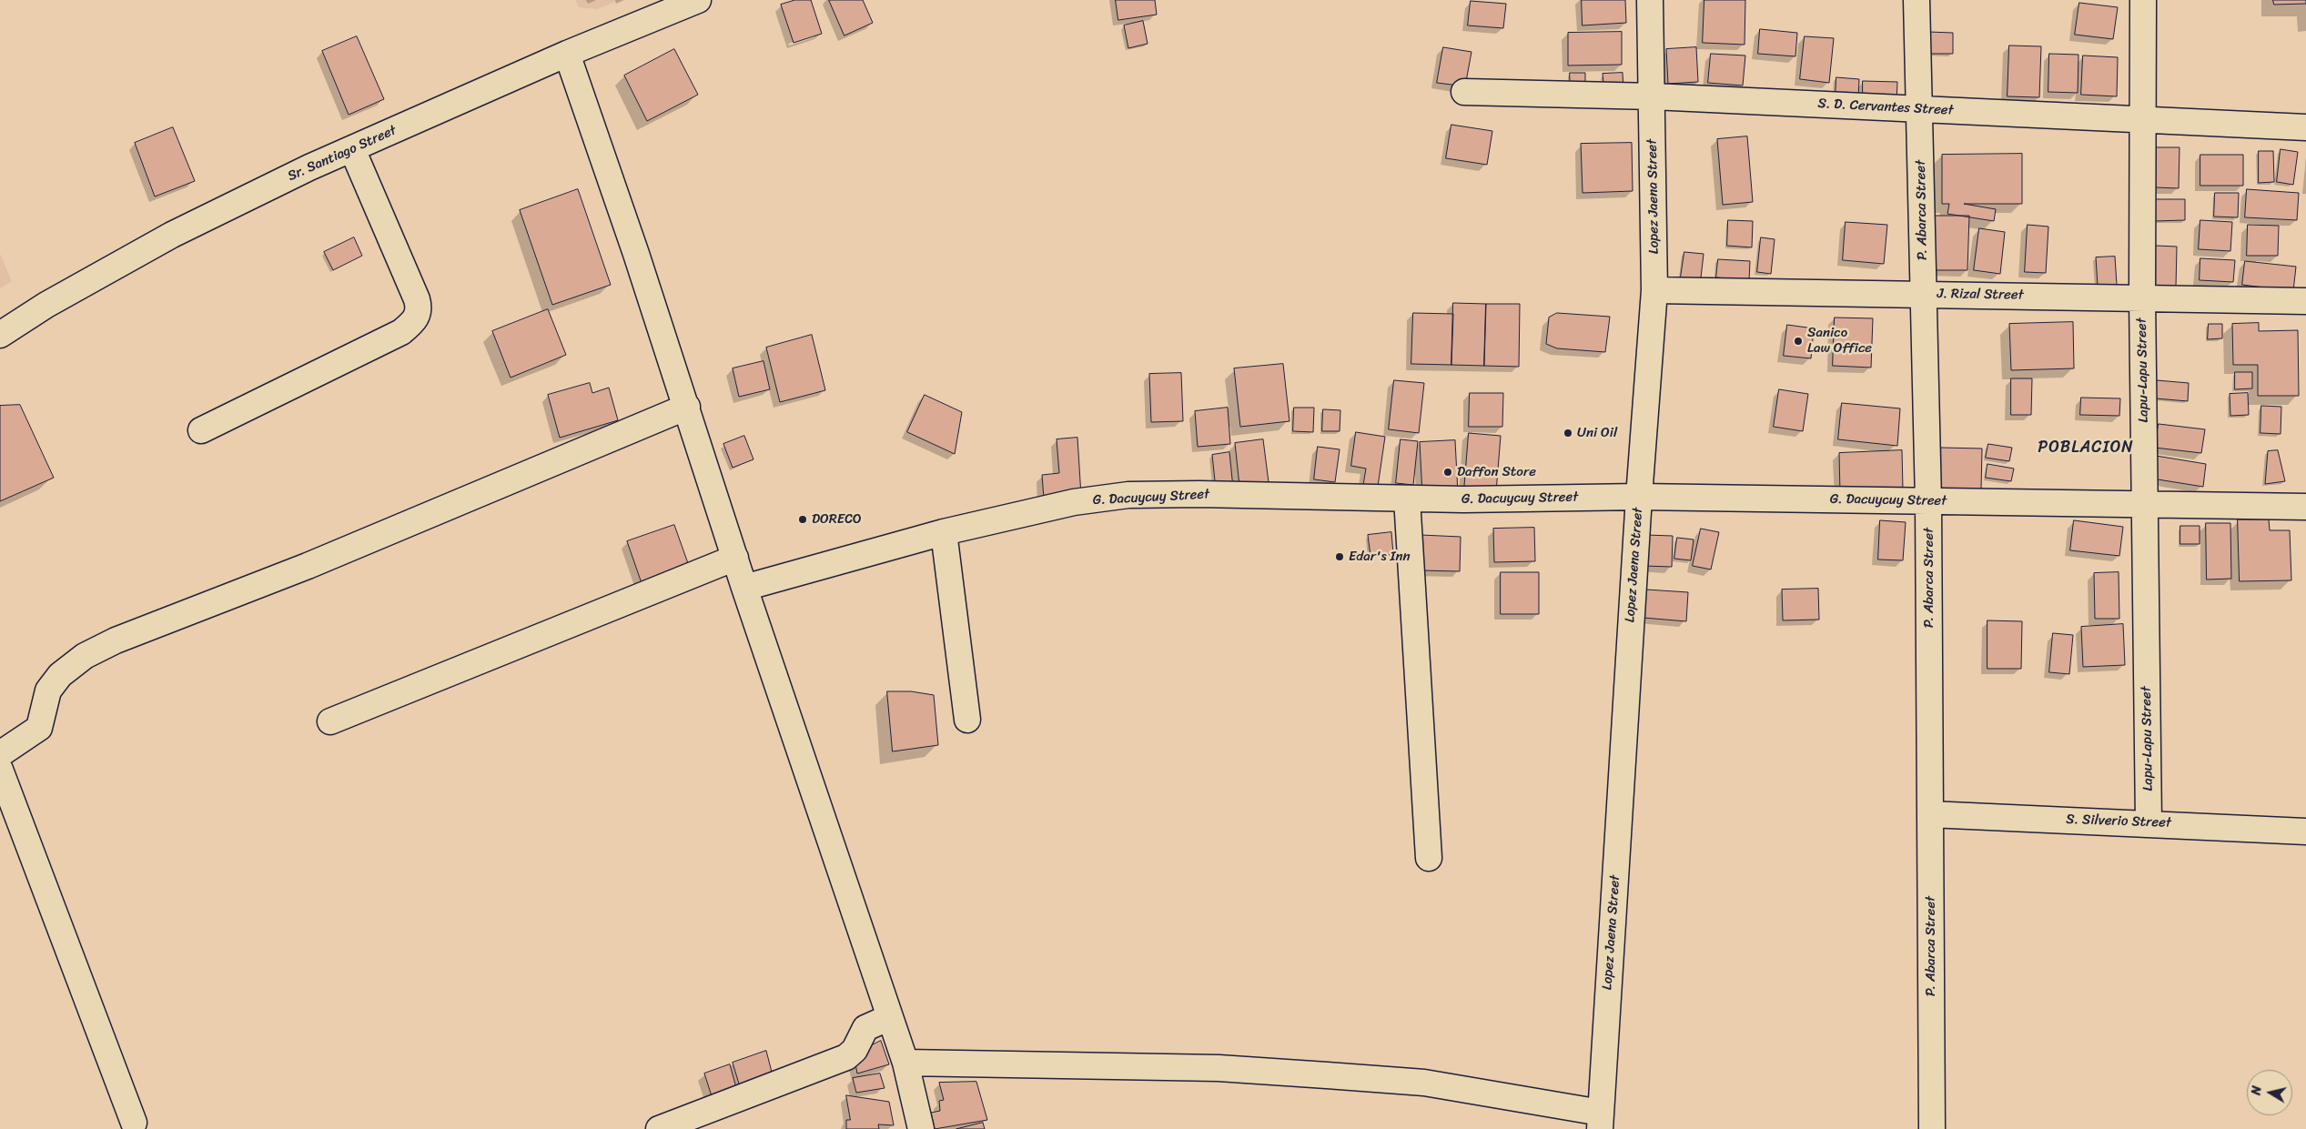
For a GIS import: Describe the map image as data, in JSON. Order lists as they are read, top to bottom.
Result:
{
  "streets": {
    "street": [
      "S. D. Cervantes Street",
      "Sr. Santiago Street",
      "Lopez Jaena Street",
      "P. Abarca Street",
      "J. Rizal Street",
      "Lapu-Lapu Street",
      "G. Dacuycuy Street",
      "S. Silverio Street"
    ]
  },
  "crossings": [
    ["S. D. Cervantes Street", "Lopez Jaena Street"],
    ["S. D. Cervantes Street", "P. Abarca Street"],
    ["S. D. Cervantes Street", "Lapu-Lapu Street"],
    ["Lopez Jaena Street", "J. Rizal Street"],
    ["Lopez Jaena Street", "G. Dacuycuy Street"],
    ["P. Abarca Street", "J. Rizal Street"],
    ["P. Abarca Street", "G. Dacuycuy Street"],
    ["P. Abarca Street", "S. Silverio Street"],
    ["J. Rizal Street", "Lapu-Lapu Street"],
    ["Lapu-Lapu Street", "G. Dacuycuy Street"],
    ["Lapu-Lapu Street", "S. Silverio Street"]
  ],
  "districts": ["POBLACION"],
  "places": [
    "Sanico Law Office",
    "Uni Oil",
    "Daffon Store",
    "DORECO",
    "Edar's Inn"
  ],
  "north": "left"
}
